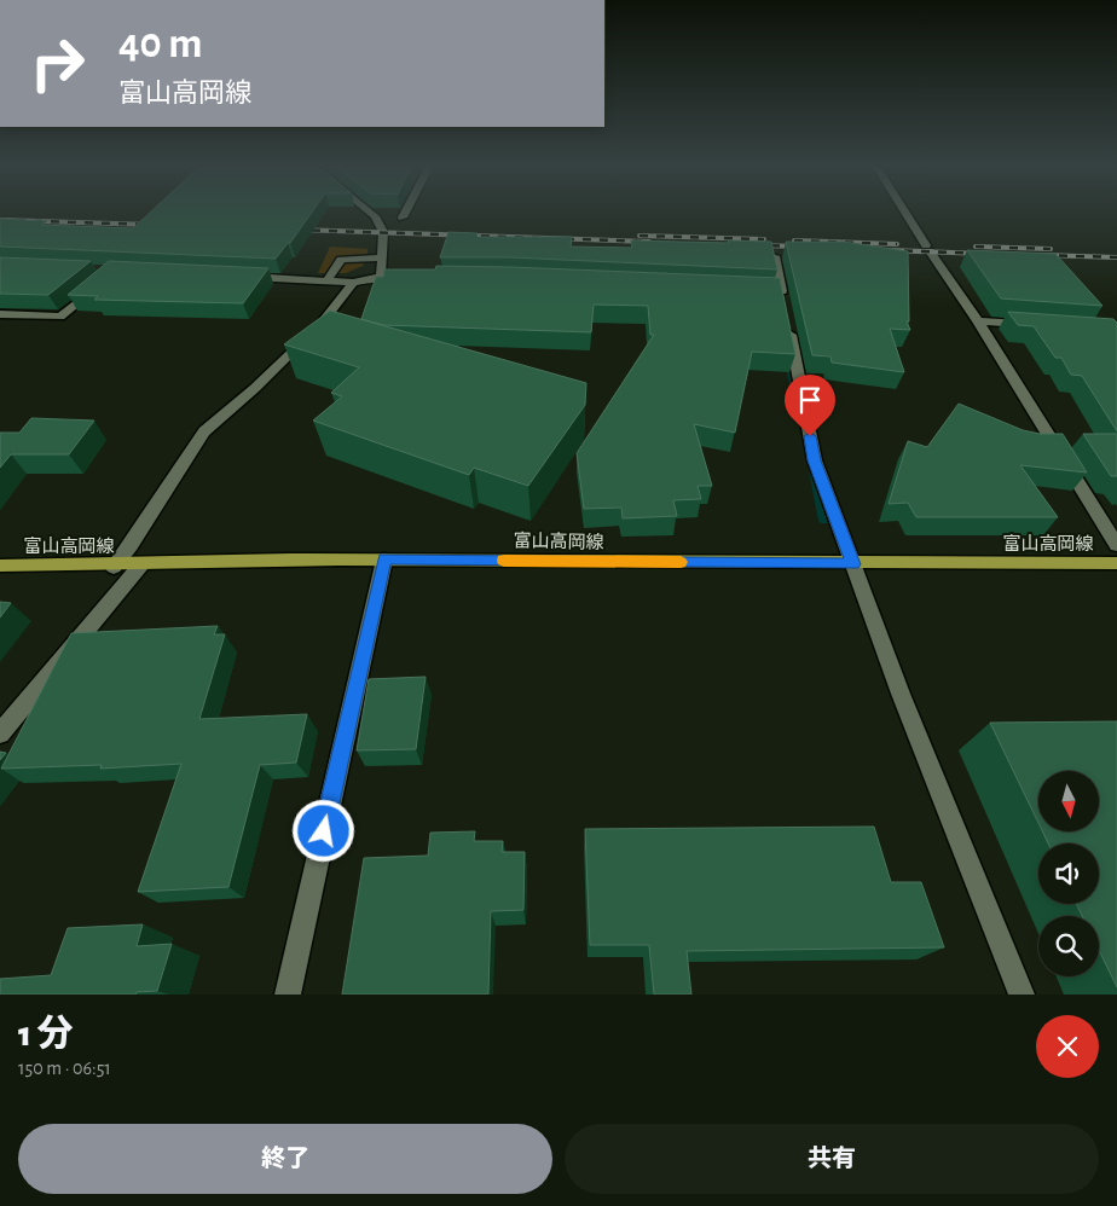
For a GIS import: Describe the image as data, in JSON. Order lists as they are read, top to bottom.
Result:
{
  "streets": {
    "main road": ["富山高岡線"]
  },
  "north": "bottom",
  "page": {
    "turn": ["40 m", "富山高岡線"],
    "heading": ["1 分", "150 m · 06:51"],
    "buttons": ["終了", "共有"]
  }
}
